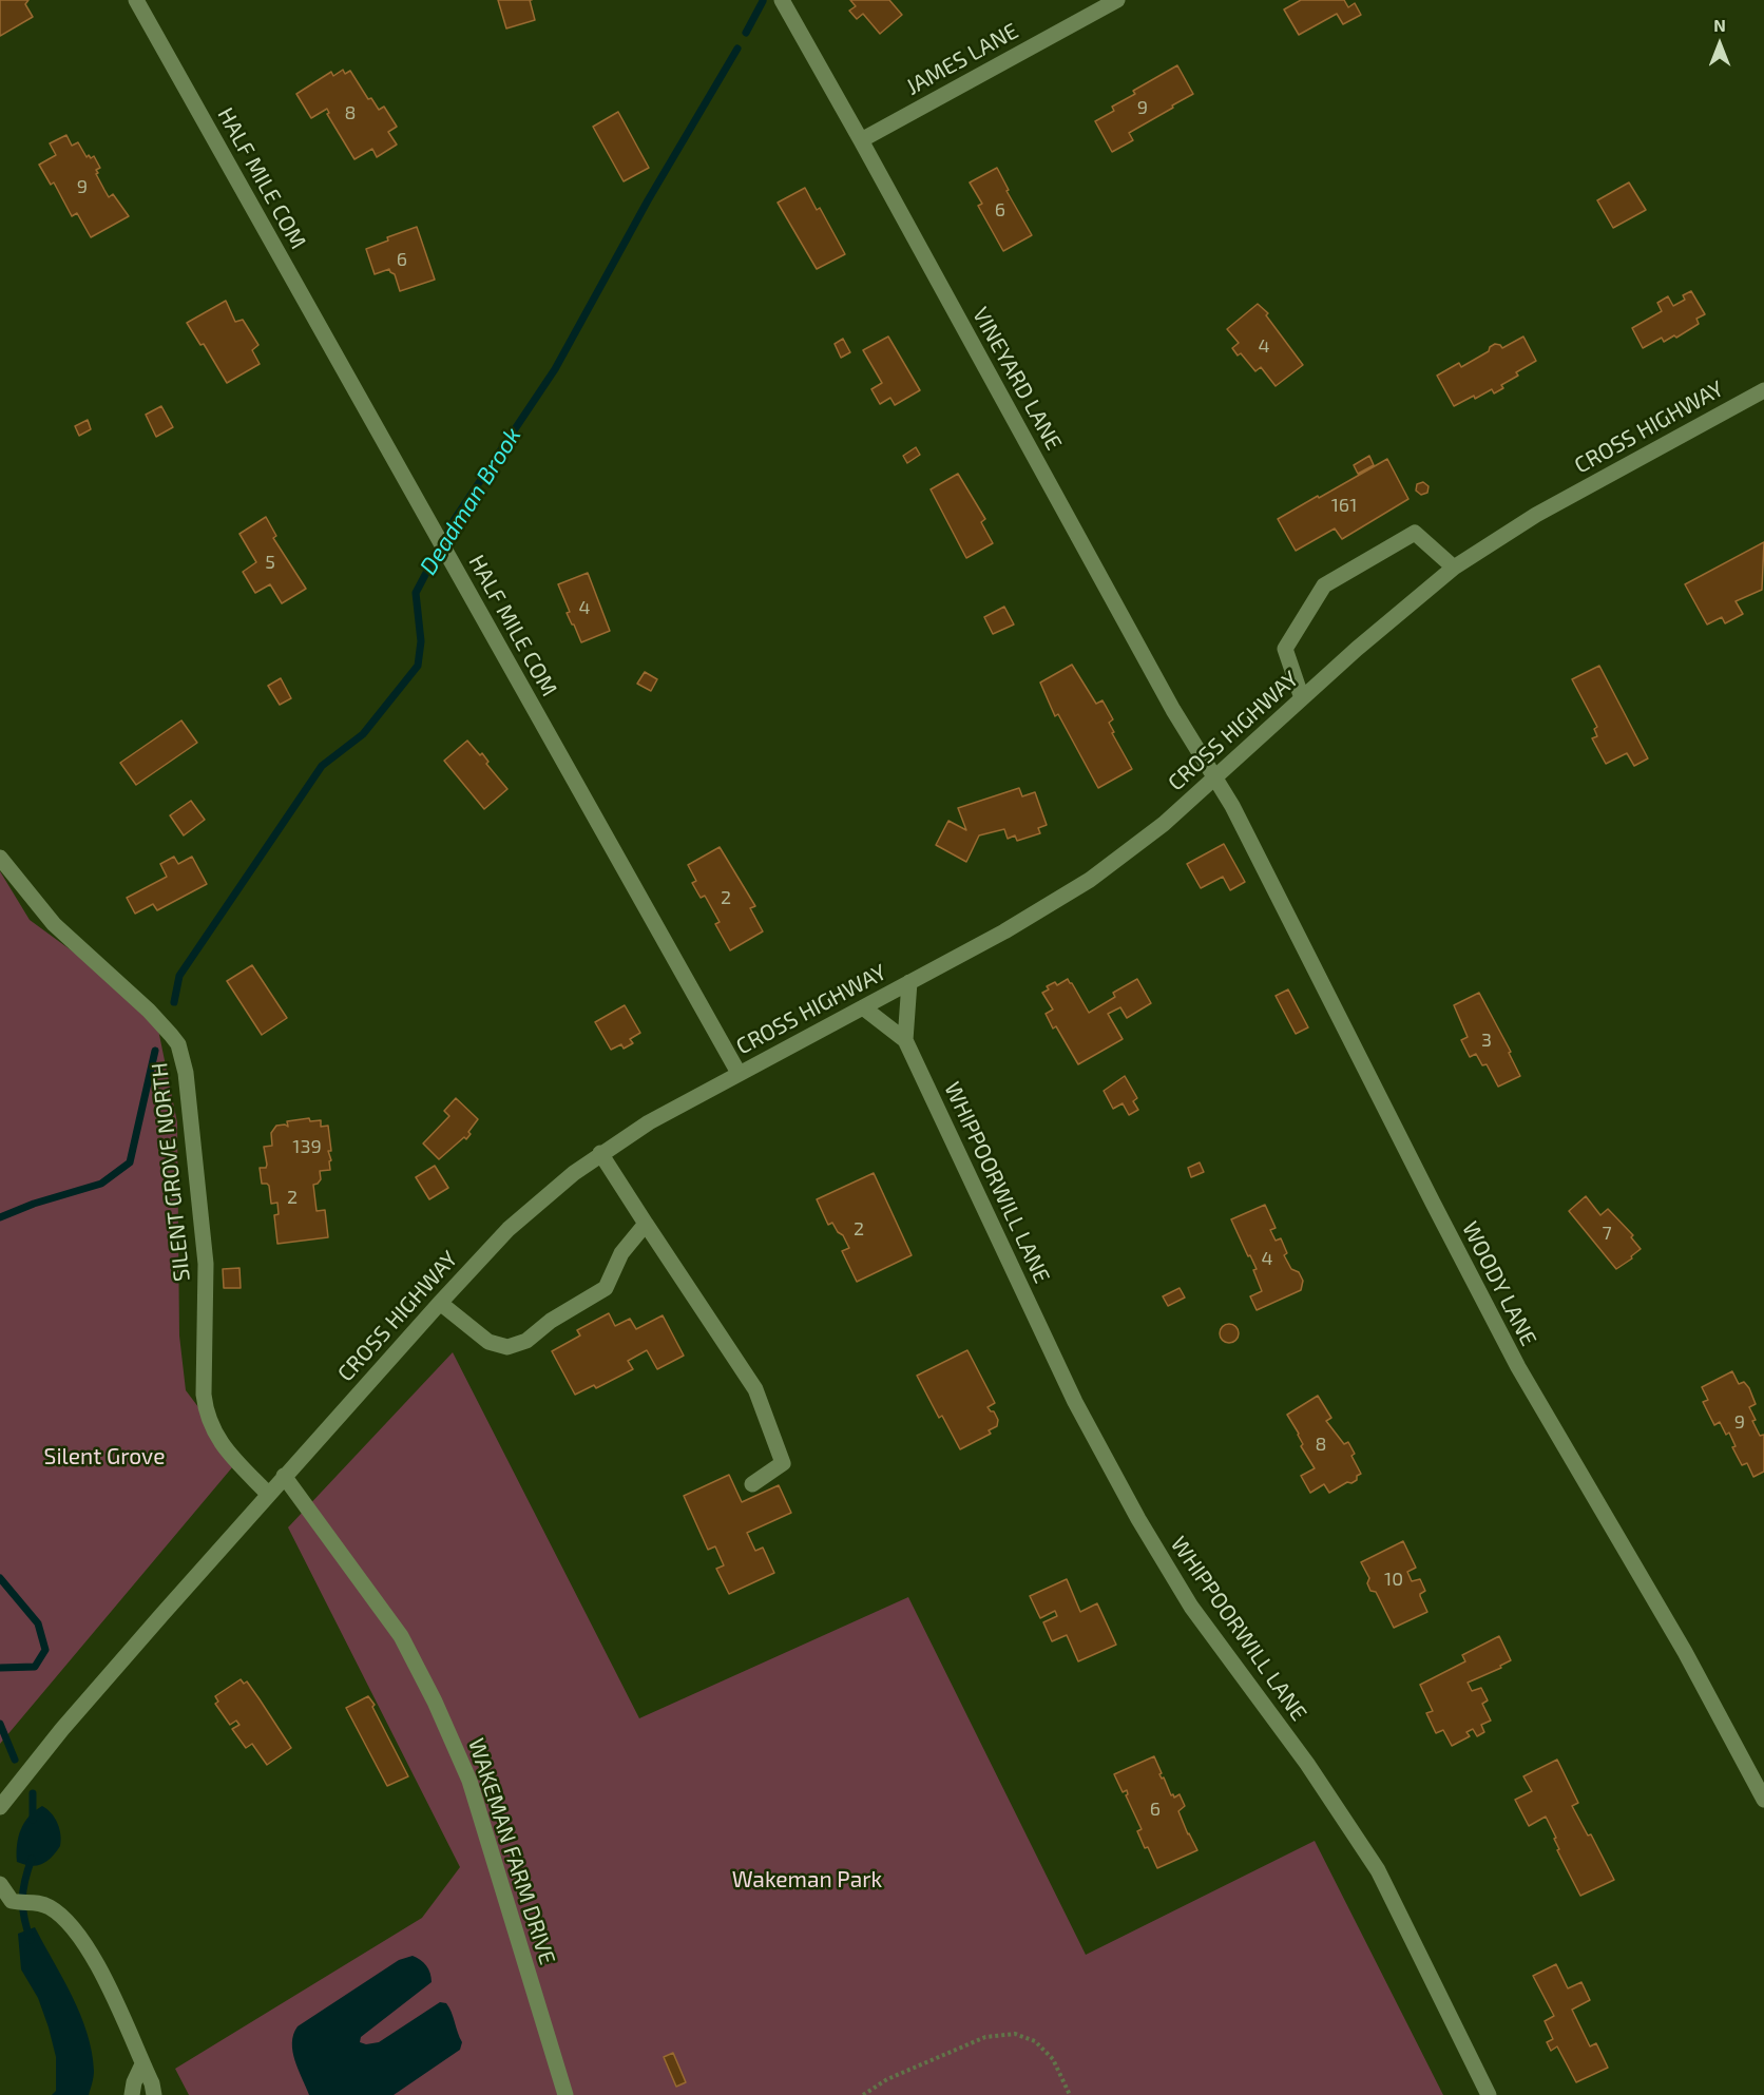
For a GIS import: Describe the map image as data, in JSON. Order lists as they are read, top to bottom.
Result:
{
  "streets": {
    "street": [
      "JAMES LANE",
      "HALF MILE COM",
      "VINEYARD LANE",
      "CROSS HIGHWAY",
      "SILENT GROVE NORTH",
      "WHIPPOORWILL LANE",
      "WOODY LANE",
      "WAKEMAN FARM DRIVE"
    ]
  },
  "crossings": [
    ["JAMES LANE", "VINEYARD LANE"],
    ["HALF MILE COM", "CROSS HIGHWAY"],
    ["VINEYARD LANE", "CROSS HIGHWAY"],
    ["VINEYARD LANE", "WOODY LANE"],
    ["CROSS HIGHWAY", "SILENT GROVE NORTH"],
    ["CROSS HIGHWAY", "WHIPPOORWILL LANE"],
    ["CROSS HIGHWAY", "WOODY LANE"],
    ["CROSS HIGHWAY", "WAKEMAN FARM DRIVE"]
  ],
  "water": ["Deadman Brook"],
  "parks": ["Silent Grove", "Wakeman Park"],
  "house_numbers": [
    "9",
    "8",
    "9",
    "6",
    "6",
    "4",
    "161",
    "5",
    "4",
    "2",
    "3",
    "139",
    "2",
    "2",
    "7",
    "4",
    "9",
    "8",
    "10",
    "6"
  ],
  "north": "top"
}
